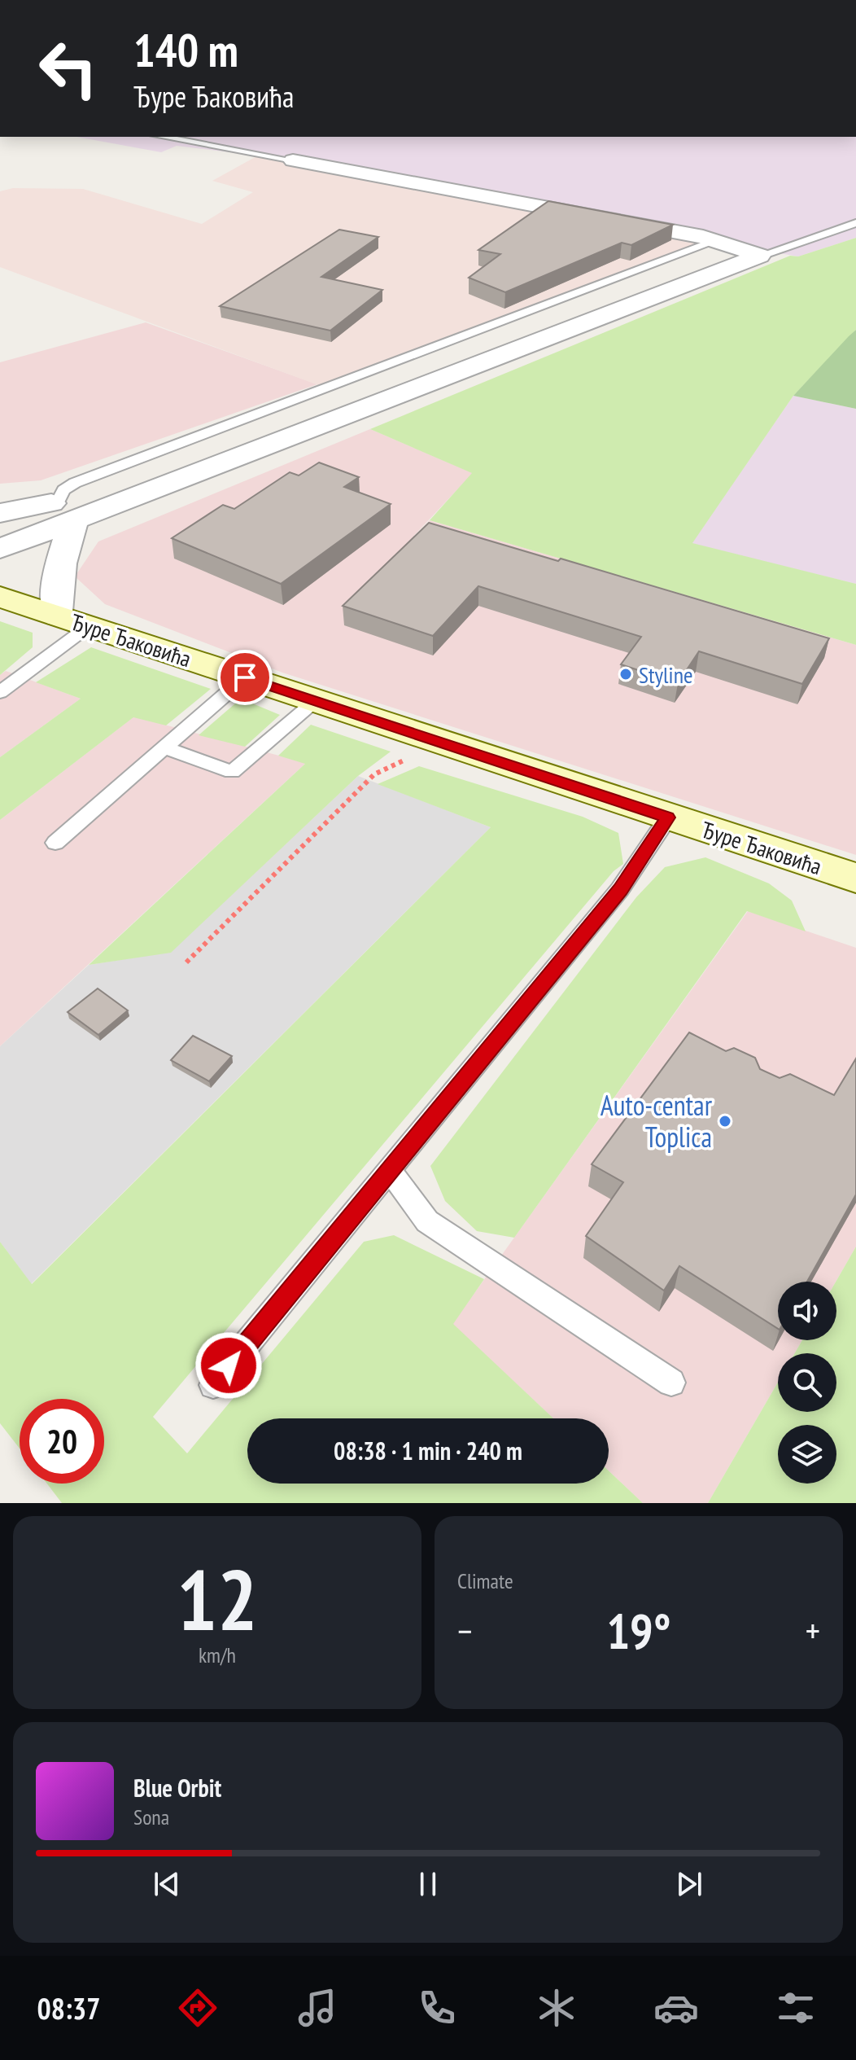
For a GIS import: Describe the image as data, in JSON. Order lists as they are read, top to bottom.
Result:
{
  "streets": {
    "street": ["Ђуре Ђаковића"]
  },
  "places": ["Styline", "Auto-centar Toplica"],
  "page": {
    "turn": ["140 m", "Ђуре Ђаковића"],
    "limit": "20",
    "trip": "08:38 · 1 min · 240 m",
    "tile": [
      ["12", "km/h"],
      "Climate"
    ],
    "heat": ["−", "19°", "+"],
    "song": ["Blue Orbit", "Sona"],
    "tabs": "08:37"
  }
}
